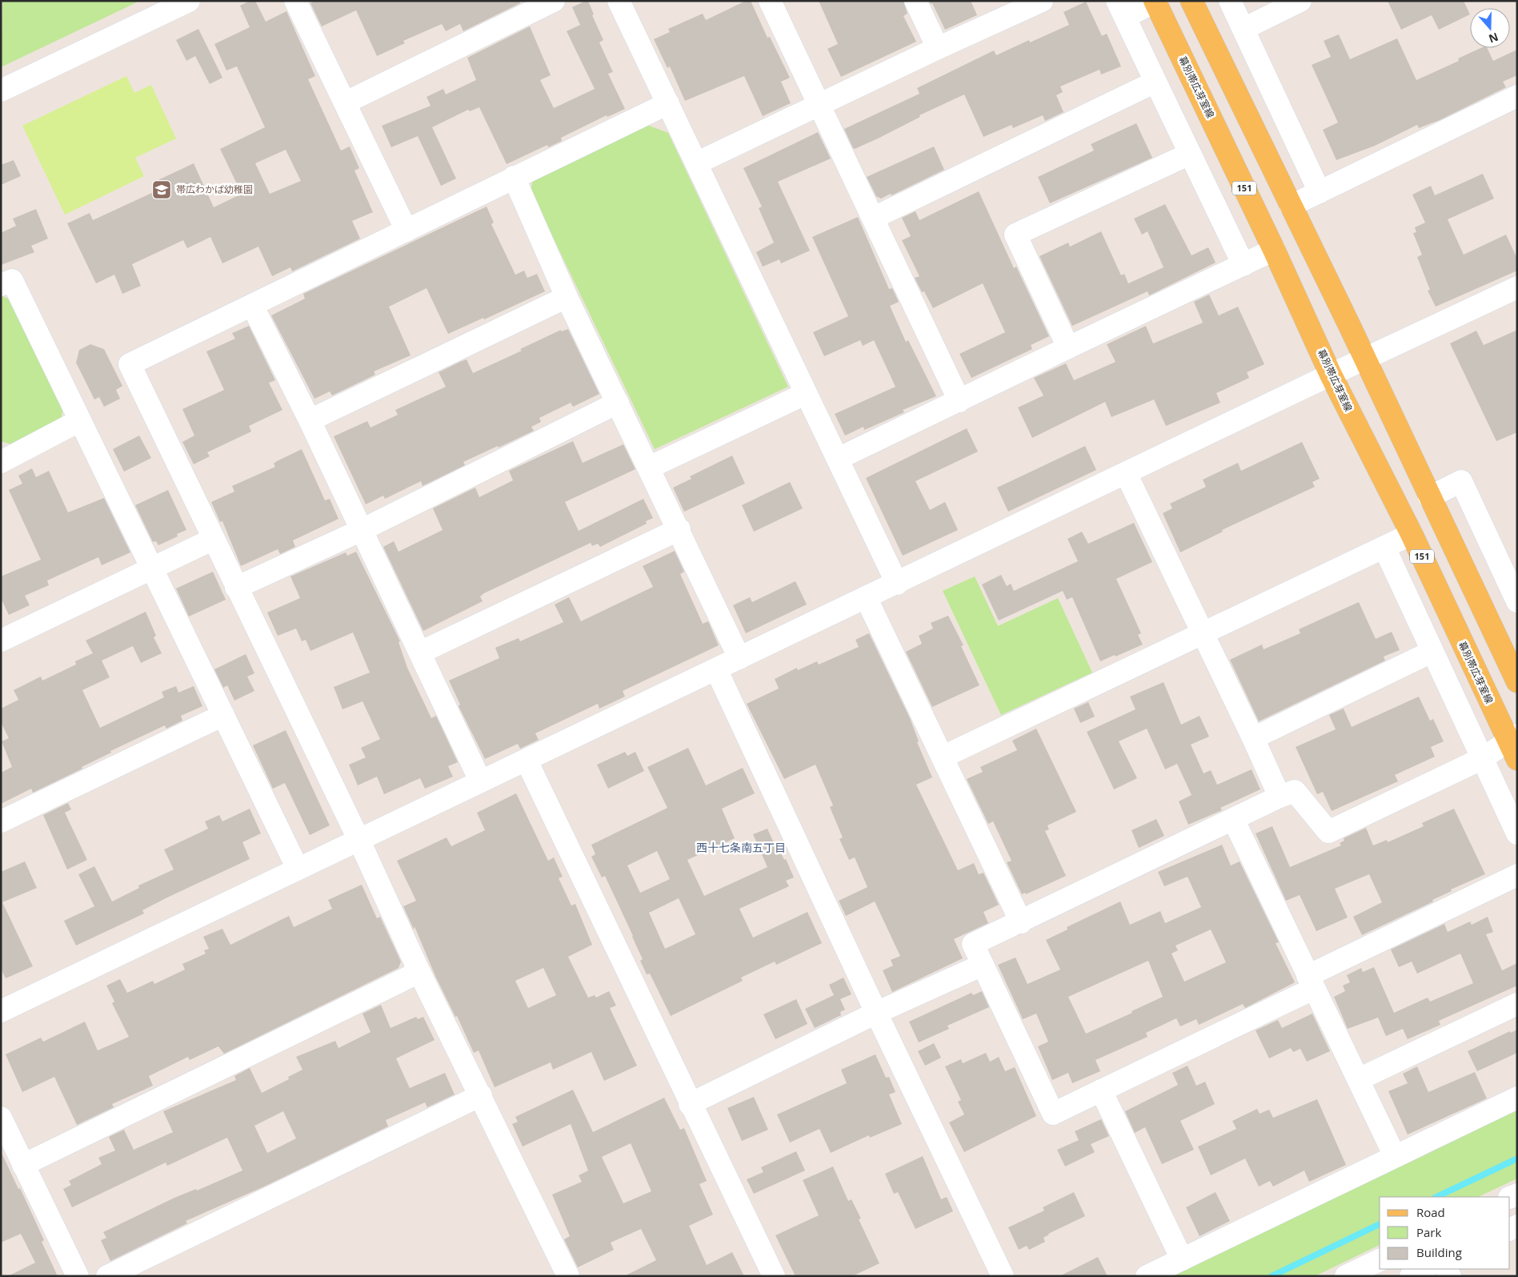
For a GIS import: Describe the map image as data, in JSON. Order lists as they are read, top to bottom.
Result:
{
  "streets": {
    "main road": ["幕別帯広芽室線", "151"]
  },
  "districts": ["西十七条南五丁目"],
  "places": {
    "school or university": ["帯広わかば幼稚園"]
  },
  "legend": ["Road", "Park", "Building"],
  "north": "bottom"
}
